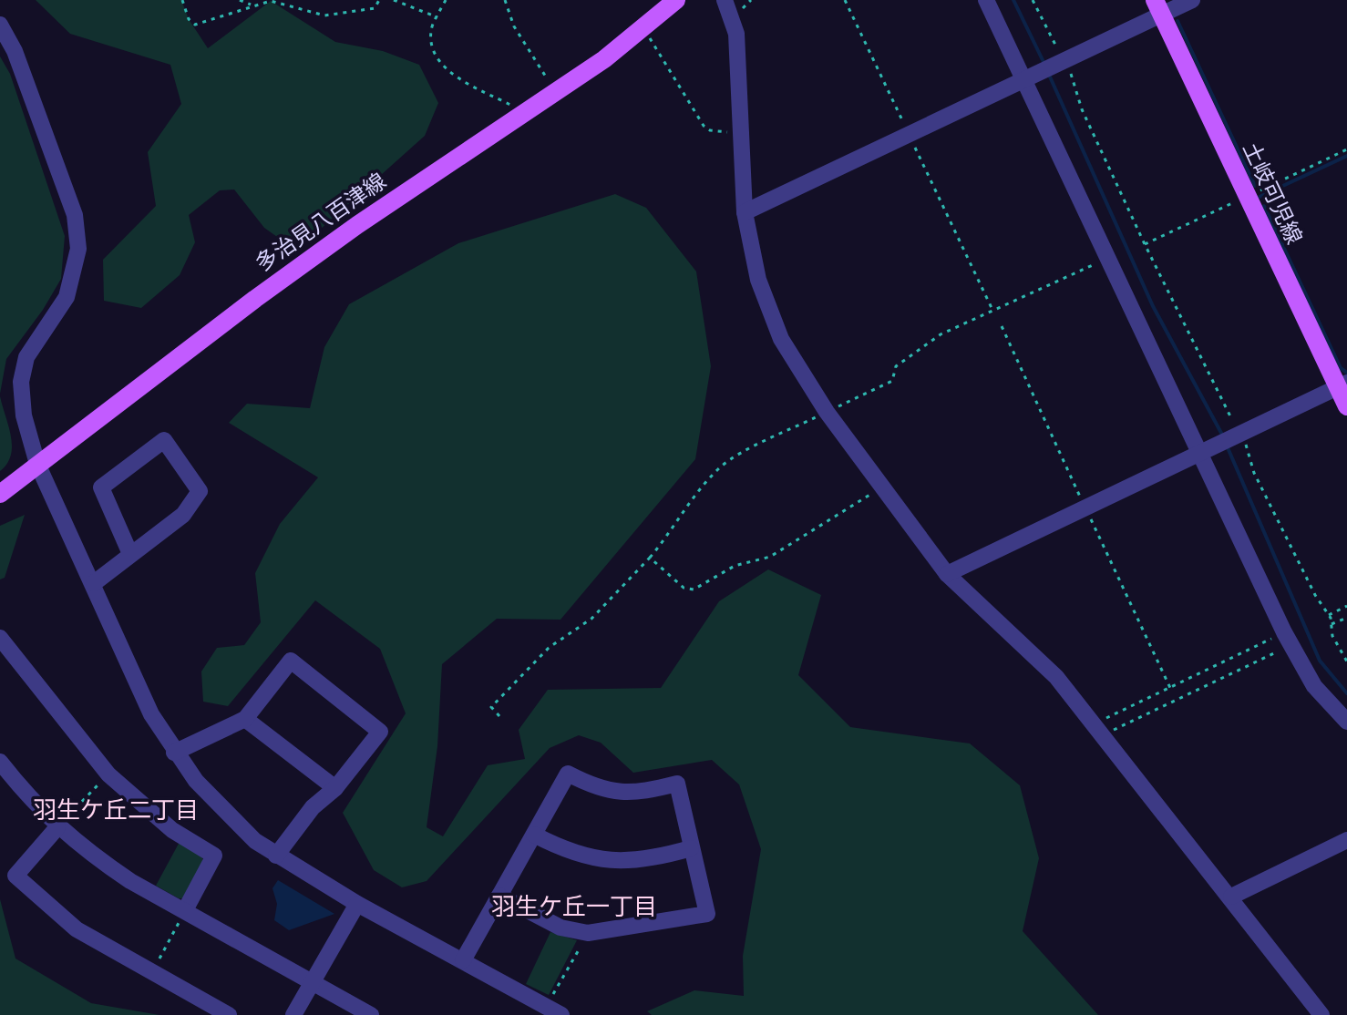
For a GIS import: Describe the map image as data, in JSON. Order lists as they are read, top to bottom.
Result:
{
  "streets": {
    "main road": ["土岐可児線", "多治見八百津線"]
  },
  "districts": ["羽生ケ丘二丁目", "羽生ケ丘一丁目"]
}
